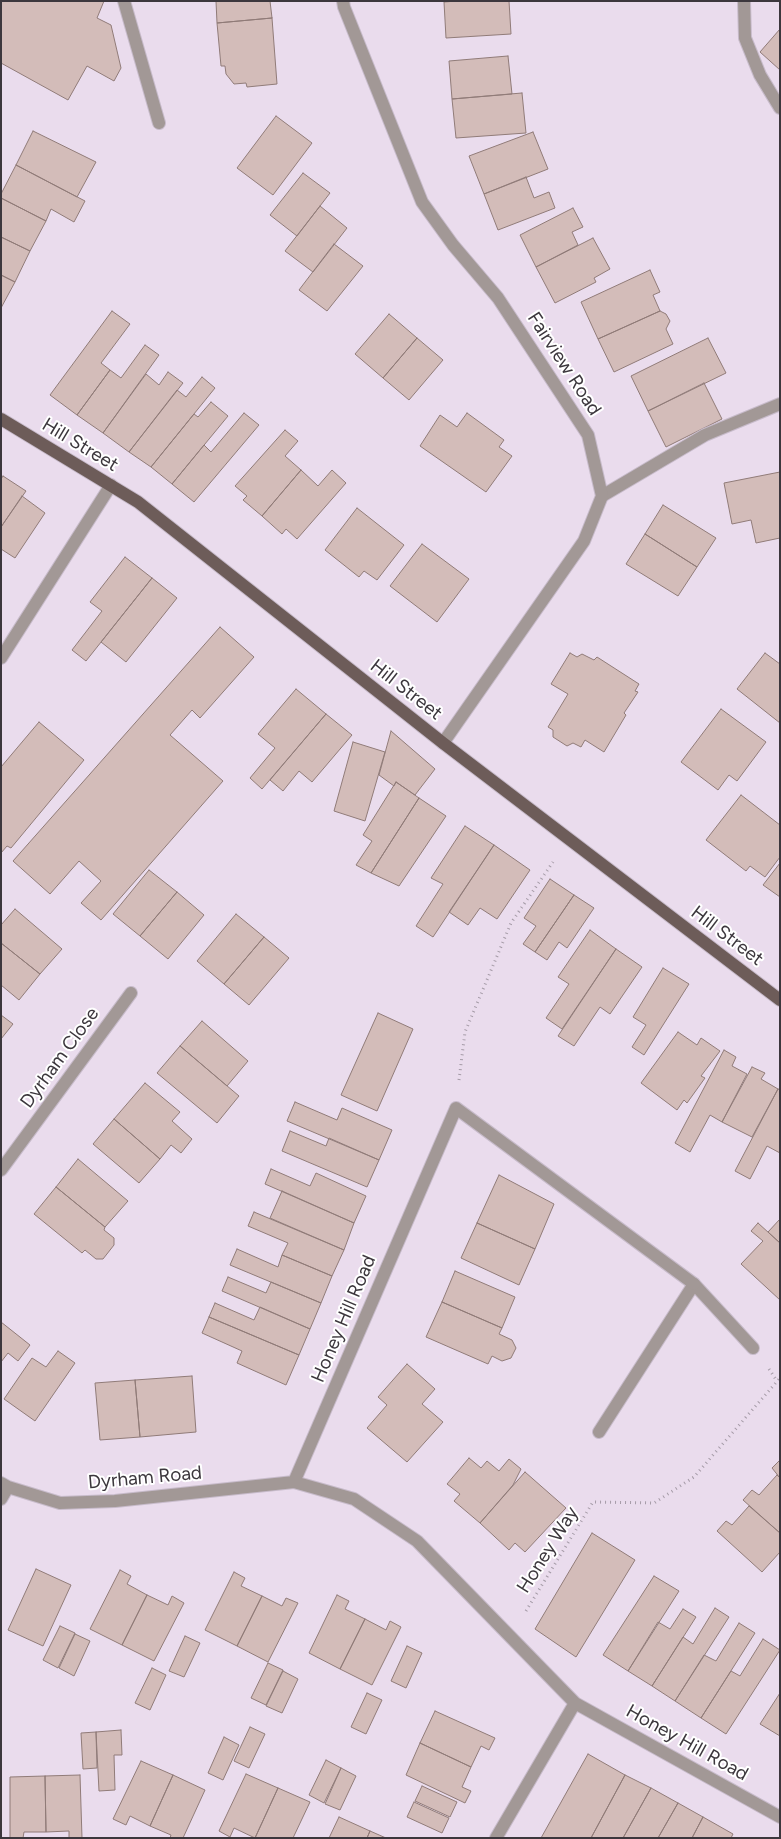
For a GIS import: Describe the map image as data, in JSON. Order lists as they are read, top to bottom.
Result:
{
  "streets": {
    "main road": ["Hill Street"],
    "street": [
      "Fairview Road",
      "Dyrham Close",
      "Honey Hill Road",
      "Dyrham Road"
    ],
    "path": ["Honey Way"]
  },
  "crossings": [
    ["Honey Hill Road", "Dyrham Road"],
    ["Honey Hill Road", "Honey Way"]
  ]
}
